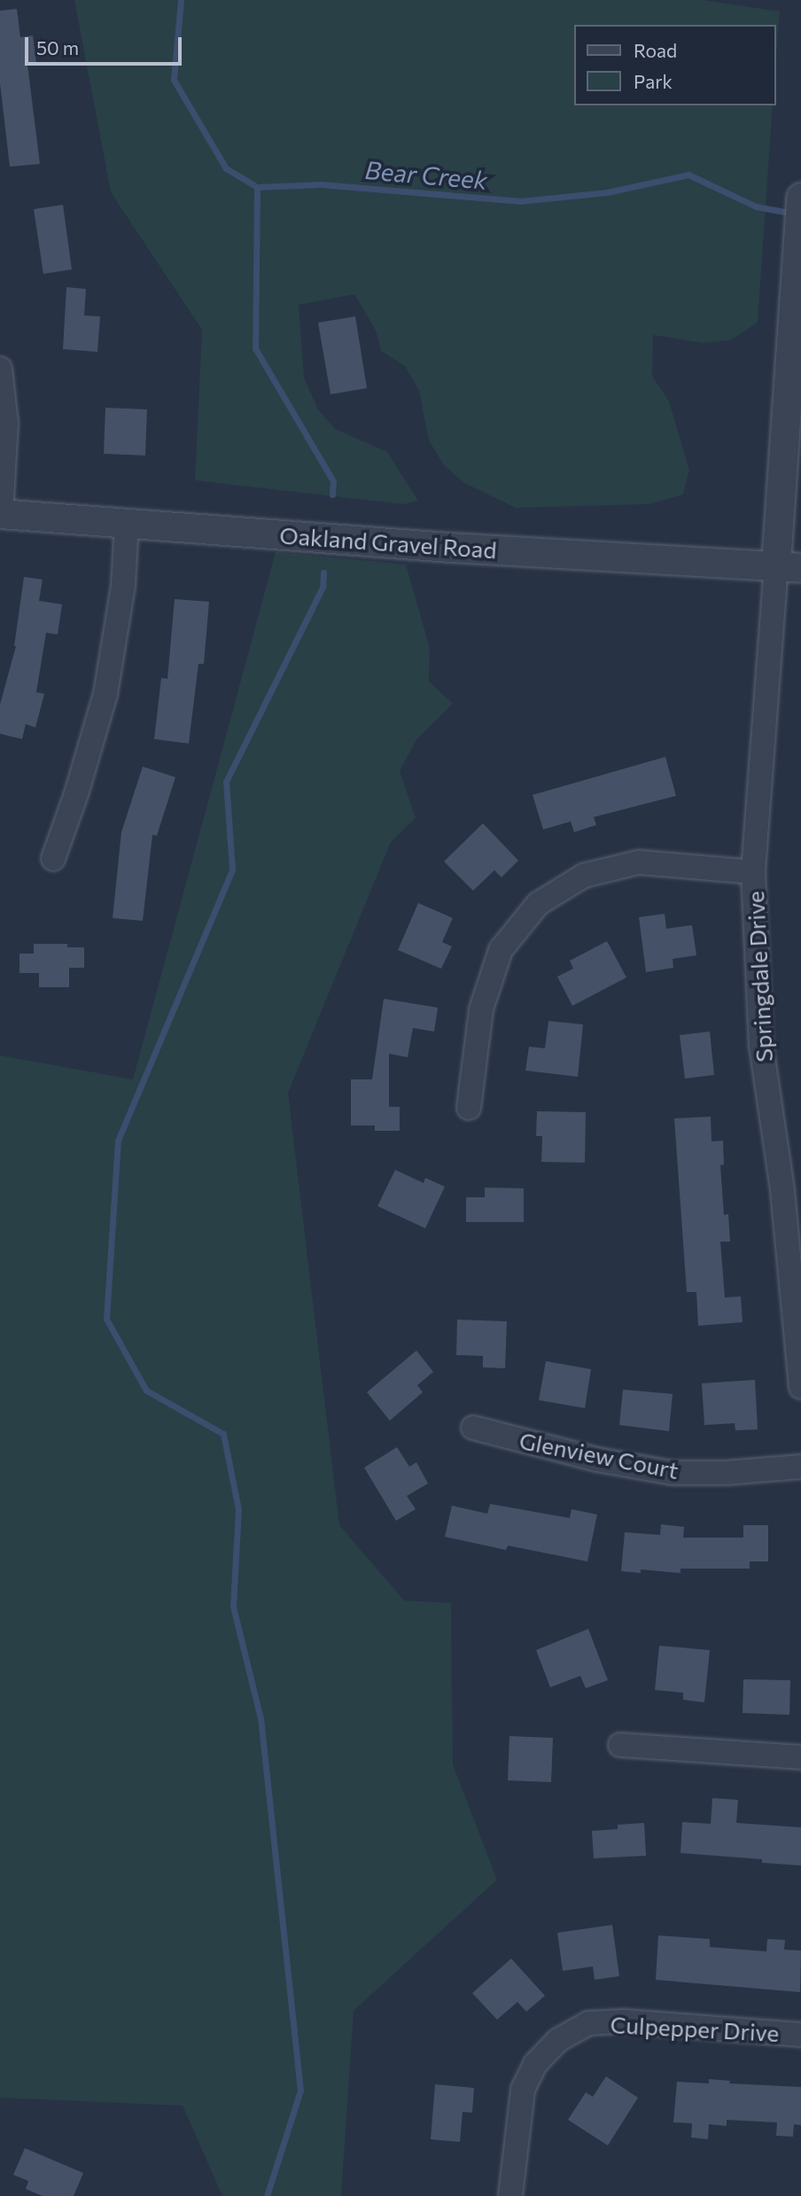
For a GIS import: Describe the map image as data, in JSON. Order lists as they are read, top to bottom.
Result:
{
  "streets": {
    "street": [
      "Oakland Gravel Road",
      "Springdale Drive",
      "Glenview Court",
      "Culpepper Drive"
    ]
  },
  "crossings": [
    ["Oakland Gravel Road", "Springdale Drive"]
  ],
  "water": ["Bear Creek"],
  "legend": ["Road", "Park"],
  "scale_bar": "50 m"
}
